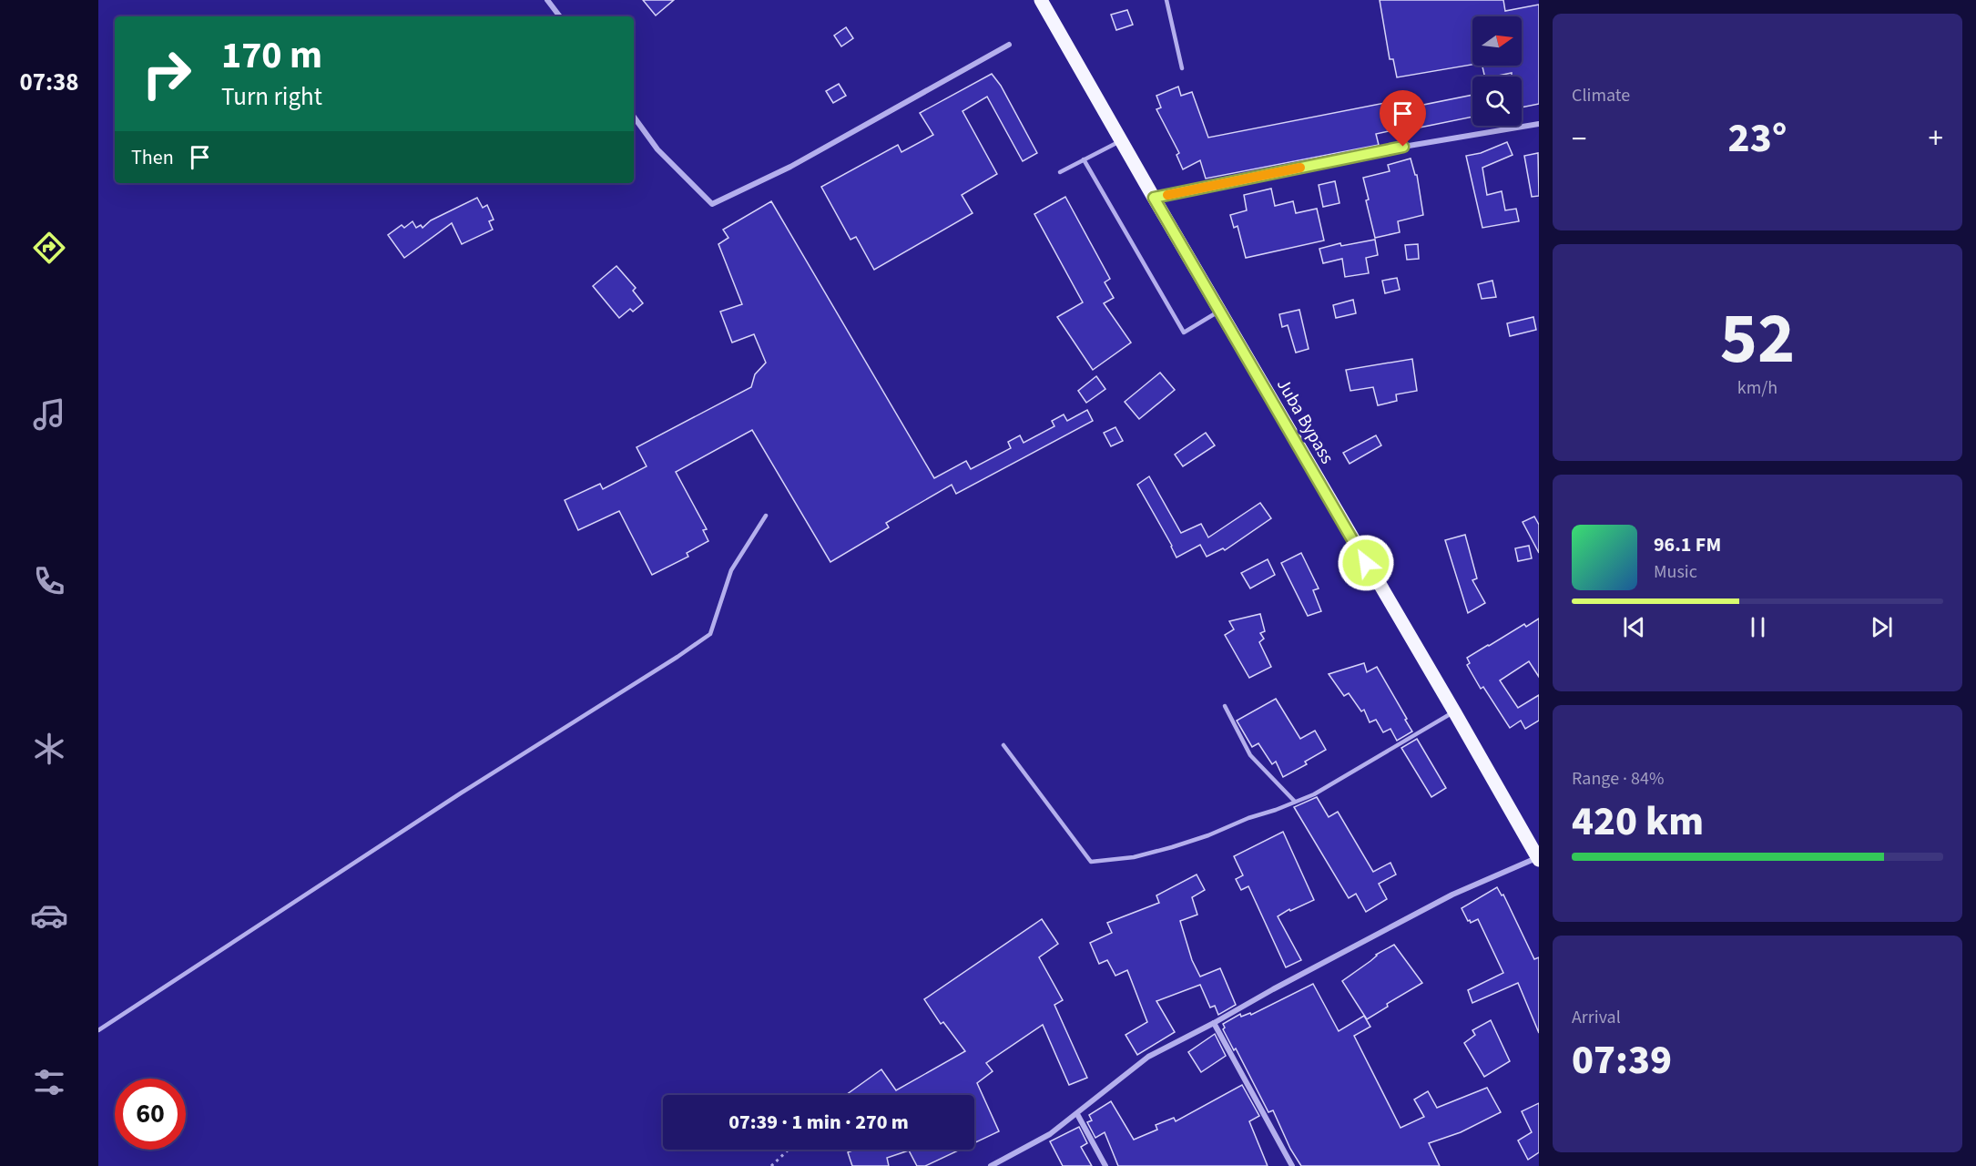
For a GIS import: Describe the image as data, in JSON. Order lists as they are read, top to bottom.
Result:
{
  "streets": {
    "main road": ["Juba Bypass"]
  },
  "north": "right",
  "page": {
    "tabs": "07:38",
    "tile": [
      "Climate",
      ["52", "km/h"],
      ["Range · 84%", "420 km"],
      ["Arrival", "07:39"]
    ],
    "turn": ["170 m", "Turn right"],
    "heat": ["−", "23°", "+"],
    "then": "Then",
    "song": ["96.1 FM", "Music"],
    "limit": "60",
    "trip": "07:39 · 1 min · 270 m"
  }
}
